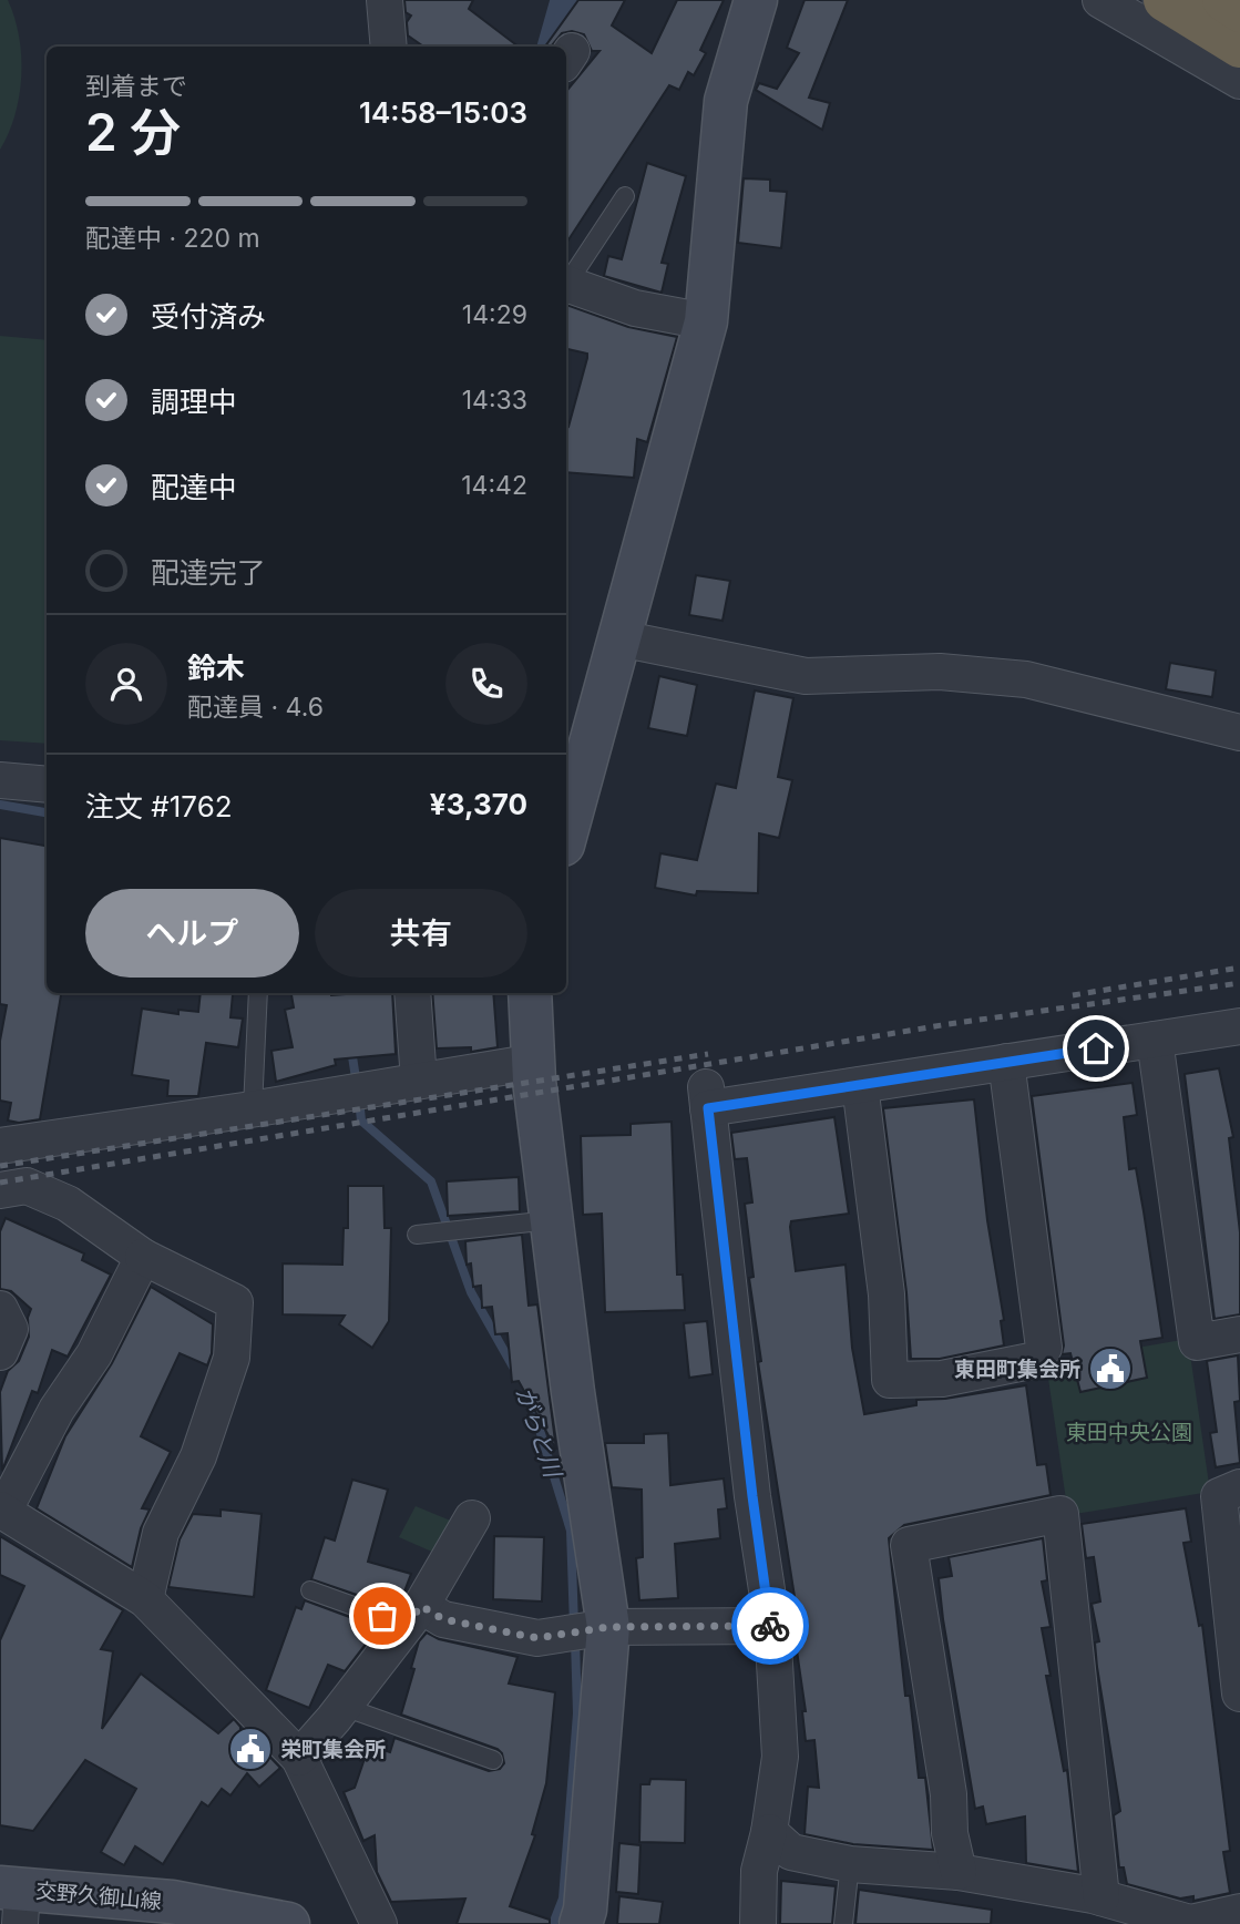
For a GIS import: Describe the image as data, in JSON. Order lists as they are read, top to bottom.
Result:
{
  "streets": {
    "street": ["交野久御山線"]
  },
  "water": ["がらと川"],
  "parks": ["東田中央公園"],
  "places": {
    "public building": ["東田町集会所", "栄町集会所"]
  },
  "page": {
    "heading": ["2 分", "到着まで", "14:58–15:03"],
    "panel": [
      "鈴木",
      "配達員 · 4.6",
      "注文 #1762",
      "¥3,370"
    ],
    "bar": "配達中 · 220 m",
    "list": [
      ["受付済み", "14:29"],
      ["調理中", "14:33"],
      ["配達中", "14:42"],
      "配達完了"
    ],
    "buttons": ["ヘルプ", "共有"]
  }
}
